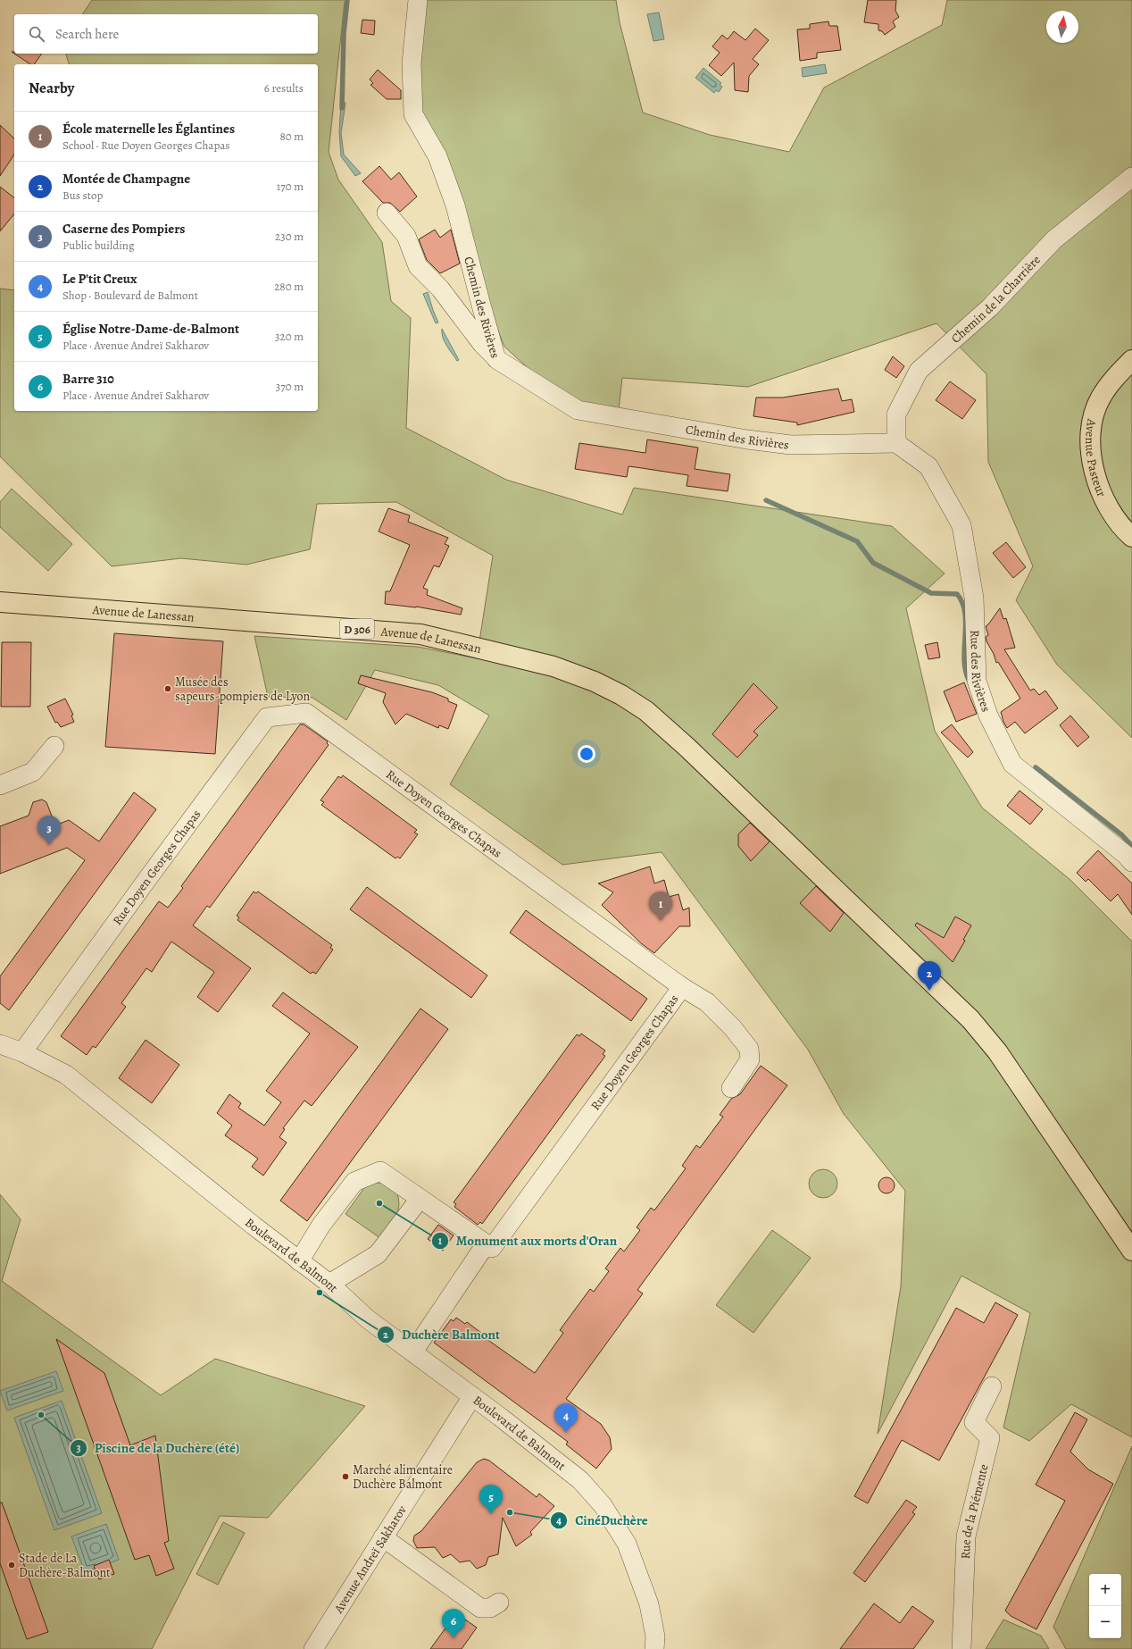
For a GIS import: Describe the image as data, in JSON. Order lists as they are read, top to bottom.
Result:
{
  "streets": {
    "main road": ["Avenue Pasteur", "Avenue de Lanessan", "D 306"],
    "street": [
      "Chemin de la Charrière",
      "Chemin des Rivières",
      "Rue des Rivières",
      "Rue Doyen Georges Chapas",
      "Boulevard de Balmont",
      "Rue de la Piémente",
      "Avenue Andreï Sakharov"
    ]
  },
  "crossings": [
    ["Chemin de la Charrière", "Chemin des Rivières"],
    ["Chemin de la Charrière", "Rue des Rivières"],
    ["Chemin des Rivières", "Rue des Rivières"],
    ["Rue Doyen Georges Chapas", "Boulevard de Balmont"],
    ["Boulevard de Balmont", "Avenue Andreï Sakharov"]
  ],
  "places": [
    "Musée des sapeurs-pompiers de Lyon",
    "Monument aux morts d'Oran",
    "Duchère Balmont",
    "Piscine de la Duchère (été)",
    "Marché alimentaire Duchère Balmont",
    "CinéDuchère",
    "Stade de La Duchère-Balmont"
  ],
  "north": "top",
  "page": {
    "search": "Search here",
    "heading": ["Nearby", "6 results"],
    "list": [
      {
        "mark": "1",
        "name": "École maternelle les Églantines",
        "note": "School · Rue Doyen Georges Chapas",
        "value": "80 m"
      },
      {
        "mark": "2",
        "name": "Montée de Champagne",
        "note": "Bus stop",
        "value": "170 m"
      },
      {
        "mark": "3",
        "name": "Caserne des Pompiers",
        "note": "Public building",
        "value": "230 m"
      },
      {
        "mark": "4",
        "name": "Le P'tit Creux",
        "note": "Shop · Boulevard de Balmont",
        "value": "280 m"
      },
      {
        "mark": "5",
        "name": "Église Notre-Dame-de-Balmont",
        "note": "Place · Avenue Andreï Sakharov",
        "value": "320 m"
      },
      {
        "mark": "6",
        "name": "Barre 310",
        "note": "Place · Avenue Andreï Sakharov",
        "value": "370 m"
      }
    ],
    "pins": [
      "3",
      "1",
      "2",
      "4",
      "5",
      "6"
    ],
    "map_buttons": ["+", "−"]
  }
}
